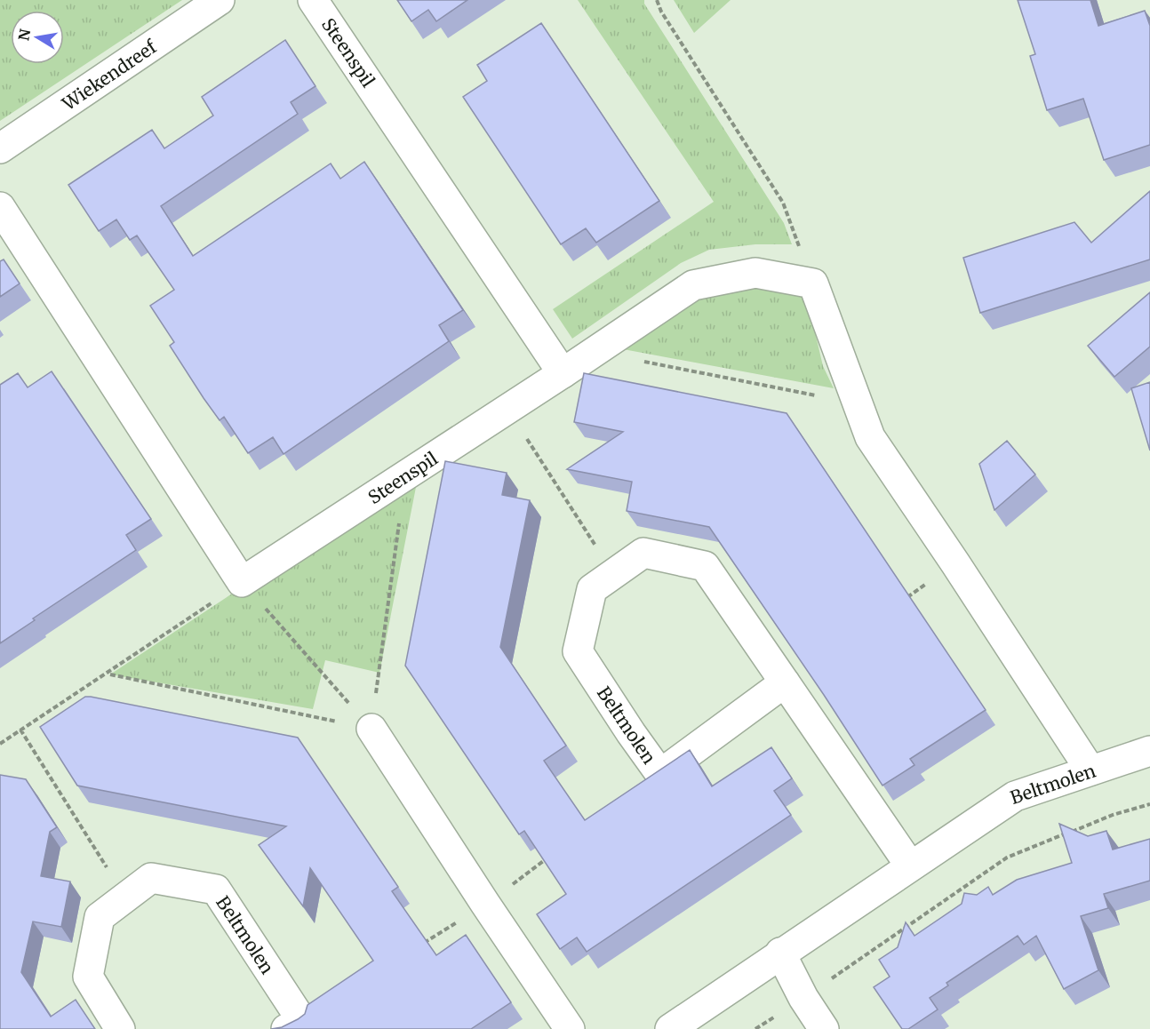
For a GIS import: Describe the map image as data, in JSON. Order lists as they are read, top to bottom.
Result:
{
  "streets": {
    "street": ["Steenspil", "Wiekendreef", "Beltmolen"]
  },
  "north": "left"
}
